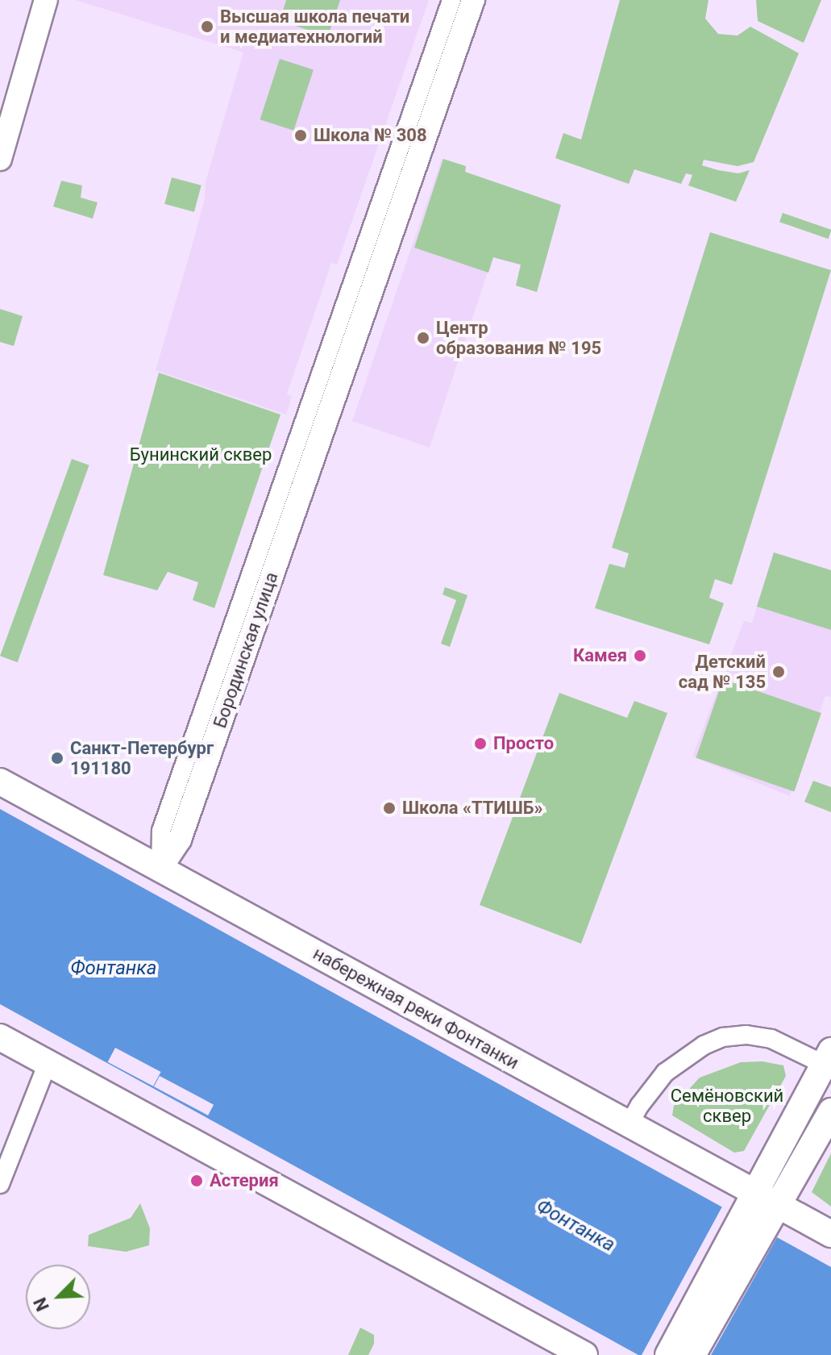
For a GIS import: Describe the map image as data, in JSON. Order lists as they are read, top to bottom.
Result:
{
  "streets": {
    "main road": ["набережная реки Фонтанки"],
    "street": ["Бородинская улица"]
  },
  "crossings": [
    ["Бородинская улица", "набережная реки Фонтанки"]
  ],
  "water": ["Фонтанка"],
  "parks": ["Бунинский сквер", "Семёновский сквер"],
  "places": [
    "Высшая школа печати и медиатехнологий",
    "Школа № 308",
    "Центр образования № 195",
    "Камея",
    "Детский сад № 135",
    "Просто",
    "Санкт-Петербург 191180",
    "Школа «ТТИШБ»",
    "Астерия"
  ],
  "north": "bottom left"
}
